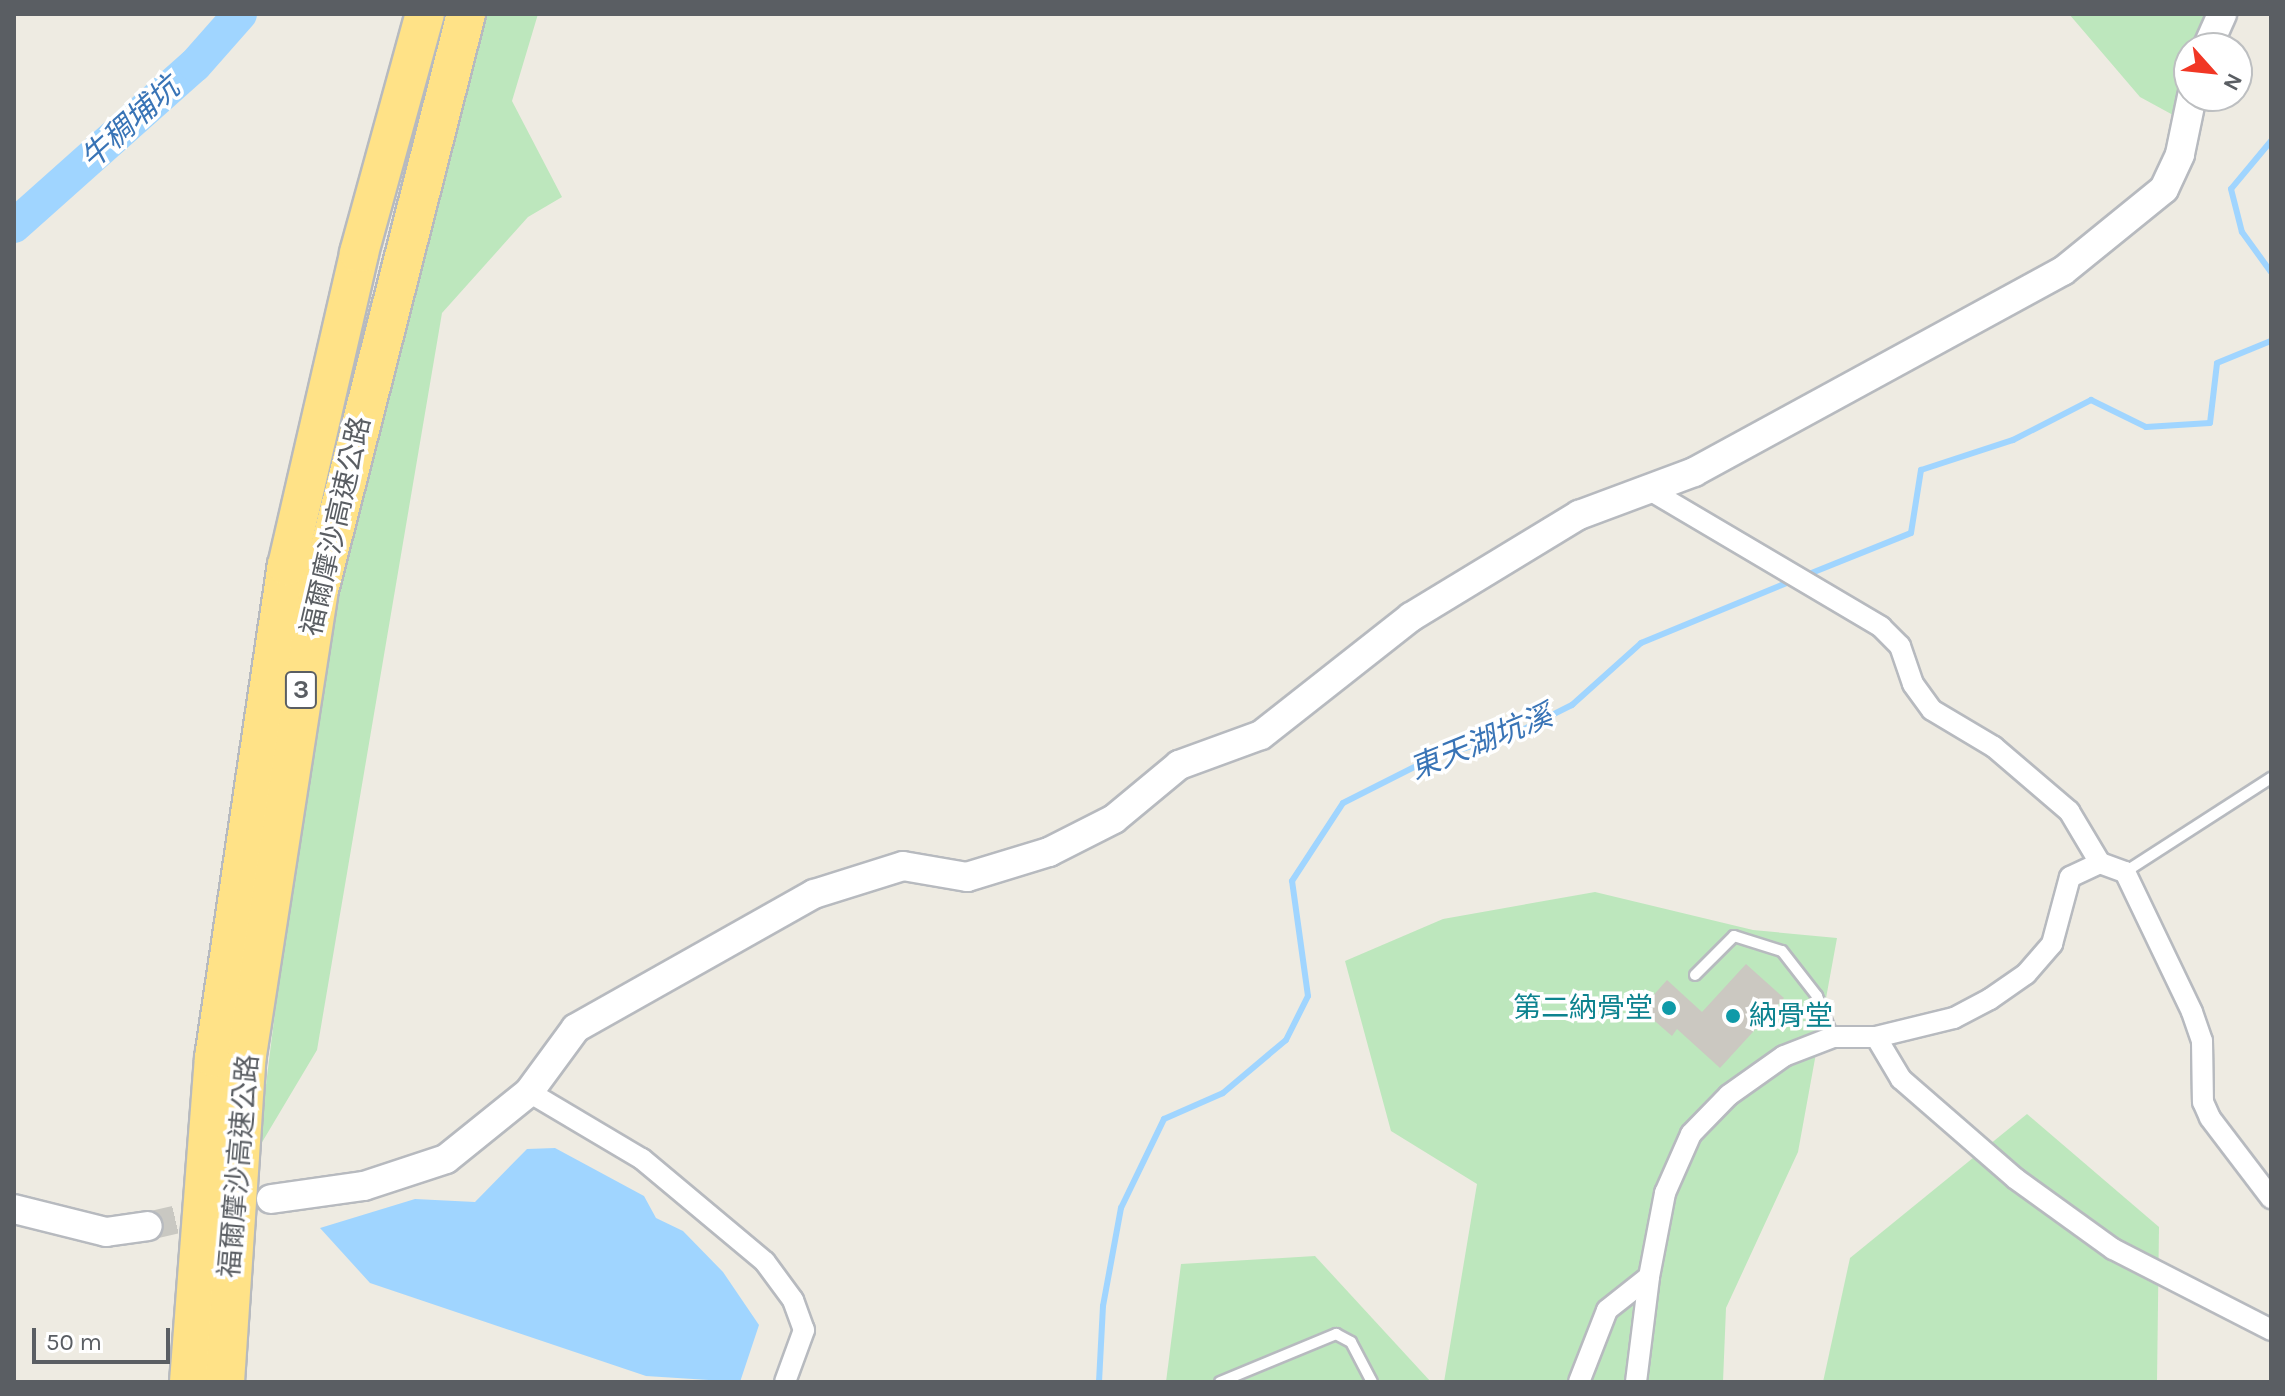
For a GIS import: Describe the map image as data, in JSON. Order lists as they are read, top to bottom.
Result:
{
  "streets": {
    "highway": ["福爾摩沙高速公路", "3"]
  },
  "water": ["牛稠埔坑", "東天湖坑溪"],
  "places": ["第二納骨堂", "納骨堂"],
  "scale_bar": "50 m",
  "north": "bottom right"
}
